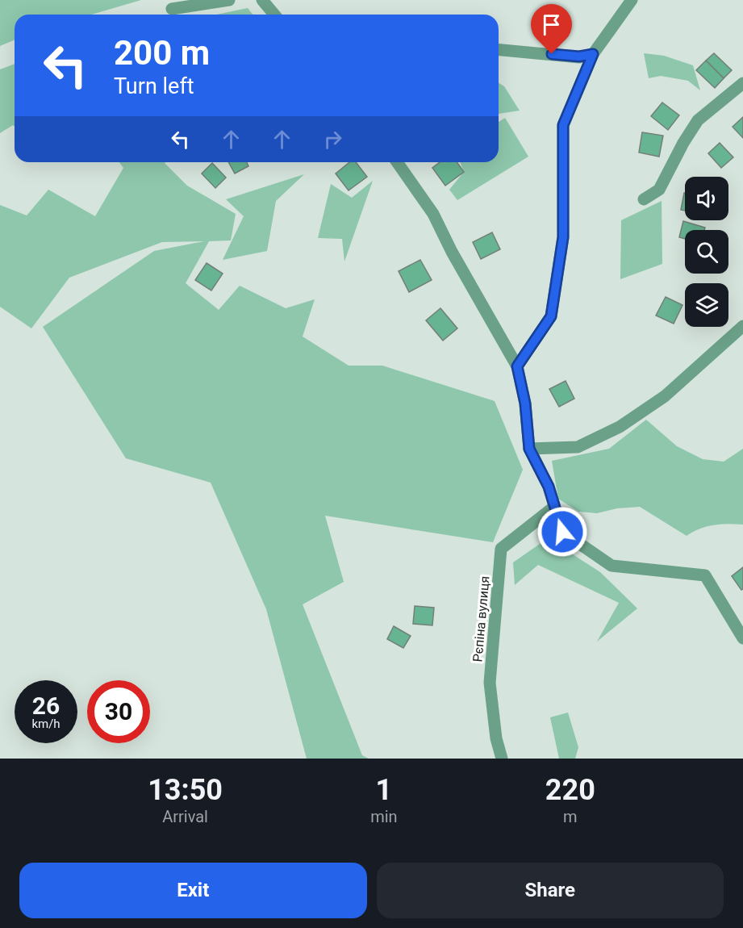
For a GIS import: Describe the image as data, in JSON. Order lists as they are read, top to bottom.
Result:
{
  "streets": {
    "street": ["Рєпіна вулиця"]
  },
  "page": {
    "turn": ["200 m", "Turn left"],
    "speed": "26 km/h",
    "limit": "30",
    "eta": [
      "13:50",
      "Arrival",
      "1",
      "min",
      "220",
      "m"
    ],
    "buttons": ["Exit", "Share"]
  }
}
